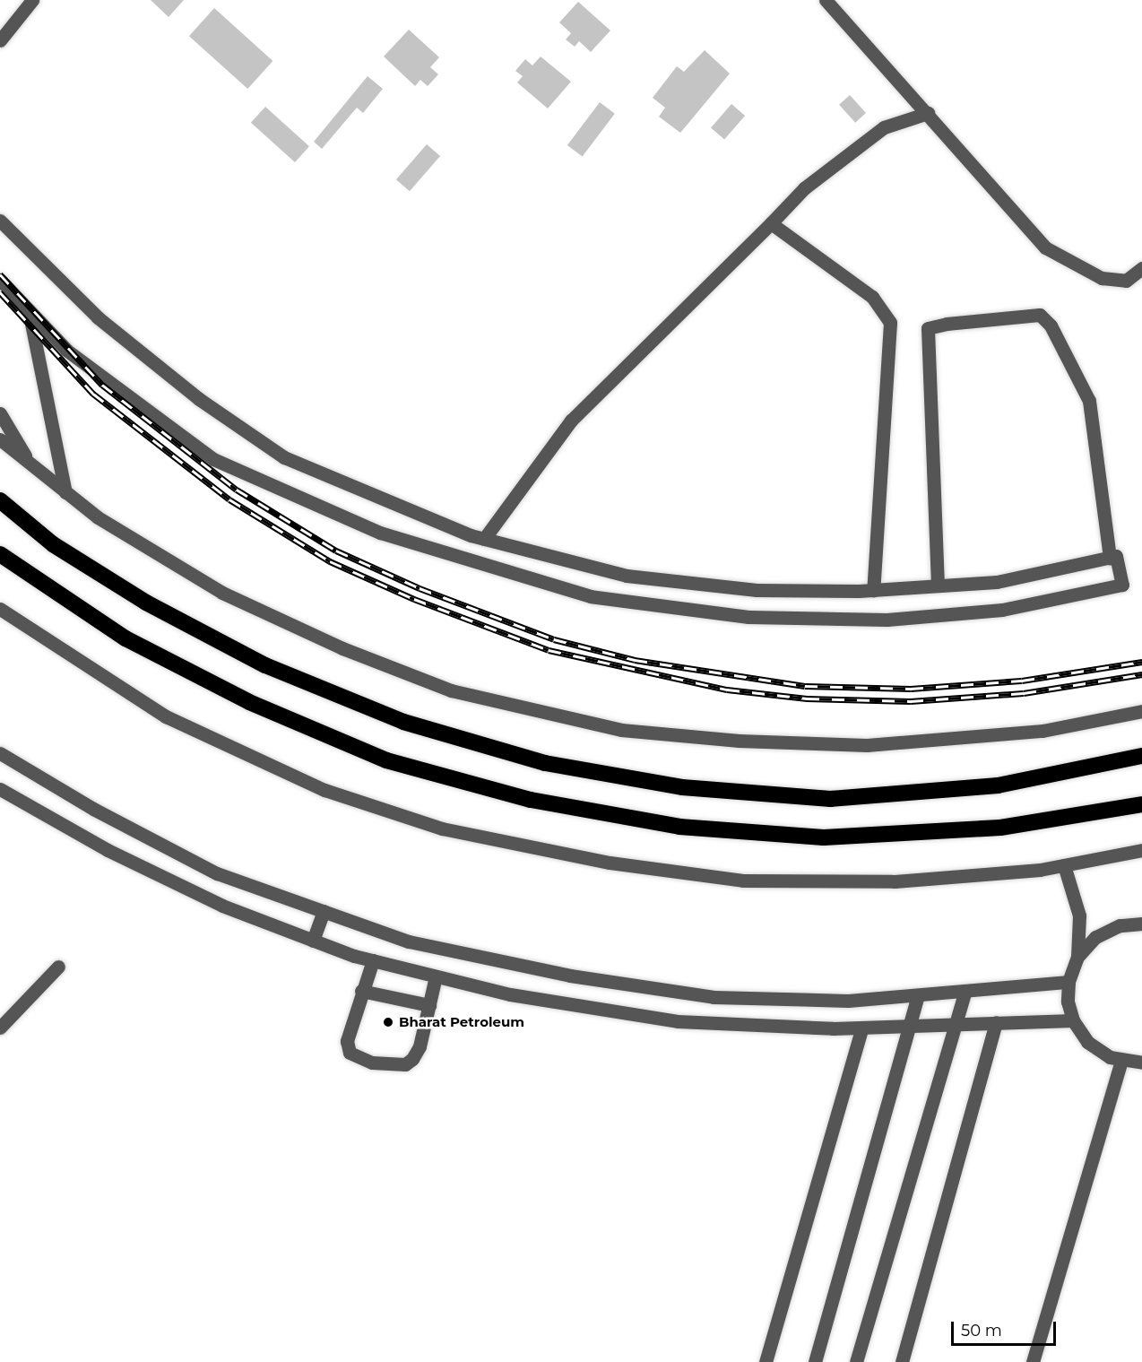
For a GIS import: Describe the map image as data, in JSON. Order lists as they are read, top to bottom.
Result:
{
  "places": ["Bharat Petroleum"],
  "scale_bar": "50 m"
}
